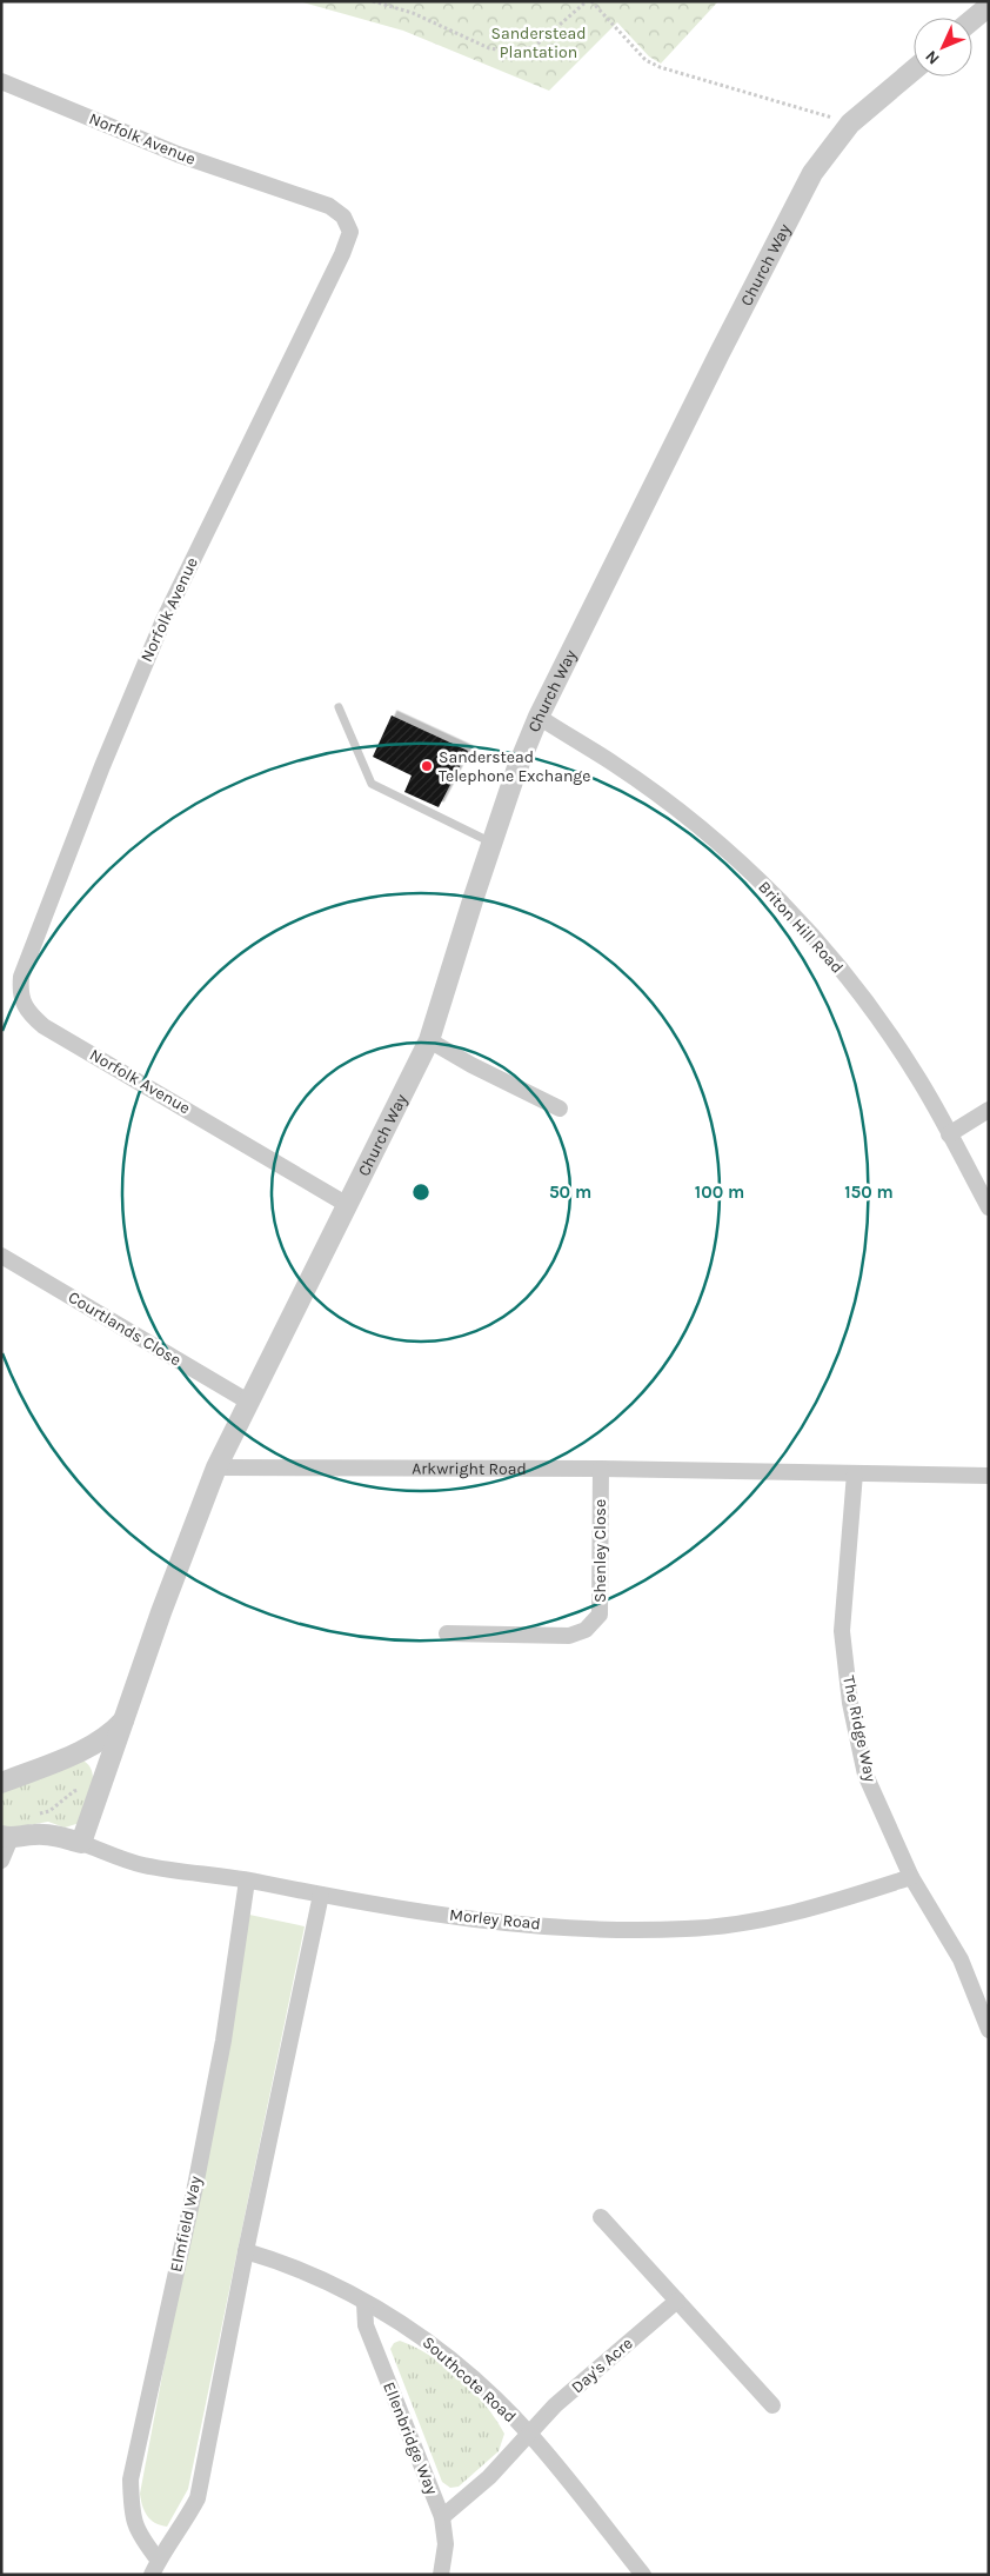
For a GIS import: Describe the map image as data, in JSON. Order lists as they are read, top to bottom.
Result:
{
  "streets": {
    "street": [
      "Norfolk Avenue",
      "Church Way",
      "Briton Hill Road",
      "Courtlands Close",
      "Arkwright Road",
      "Shenley Close",
      "The Ridge Way",
      "Morley Road",
      "Elmfield Way",
      "Day's Acre",
      "Southcote Road",
      "Ellenbridge Way"
    ]
  },
  "crossings": [
    ["Norfolk Avenue", "Church Way"],
    ["Church Way", "Briton Hill Road"],
    ["Church Way", "Courtlands Close"],
    ["Church Way", "Arkwright Road"],
    ["Arkwright Road", "Shenley Close"],
    ["Arkwright Road", "The Ridge Way"],
    ["The Ridge Way", "Morley Road"],
    ["Morley Road", "Elmfield Way"],
    ["Elmfield Way", "Southcote Road"],
    ["Day's Acre", "Southcote Road"],
    ["Day's Acre", "Ellenbridge Way"],
    ["Southcote Road", "Ellenbridge Way"]
  ],
  "parks": ["Sanderstead Plantation"],
  "places": ["Sanderstead Telephone Exchange"],
  "north": "bottom left",
  "rings": ["50 m", "100 m", "150 m"]
}
